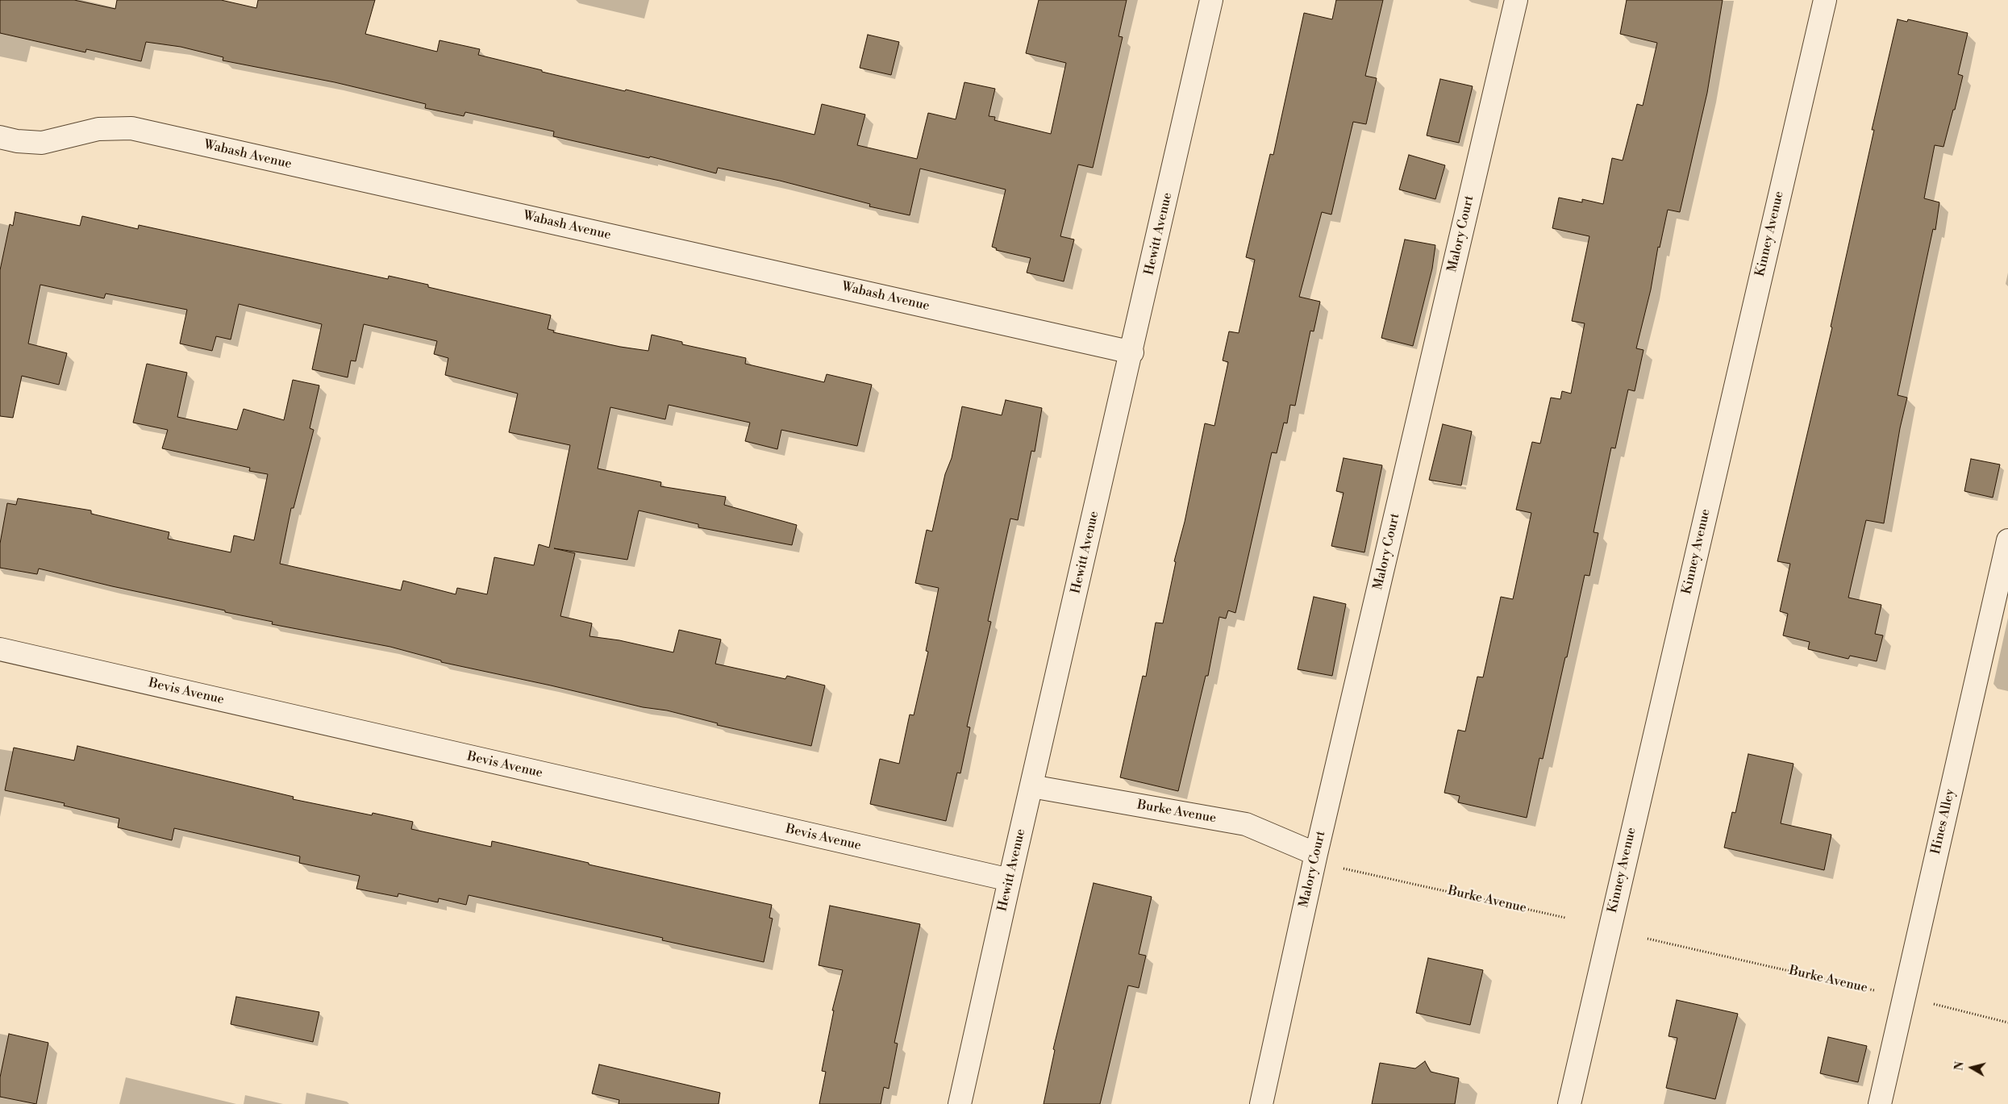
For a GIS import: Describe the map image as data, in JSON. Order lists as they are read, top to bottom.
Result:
{
  "streets": {
    "street": [
      "Wabash Avenue",
      "Hewitt Avenue",
      "Malory Court",
      "Kinney Avenue",
      "Bevis Avenue",
      "Burke Avenue",
      "Hines Alley"
    ]
  },
  "crossings": [
    ["Wabash Avenue", "Hewitt Avenue"],
    ["Hewitt Avenue", "Bevis Avenue"],
    ["Hewitt Avenue", "Burke Avenue"],
    ["Malory Court", "Burke Avenue"],
    ["Burke Avenue", "Hines Alley"]
  ],
  "north": "left"
}
